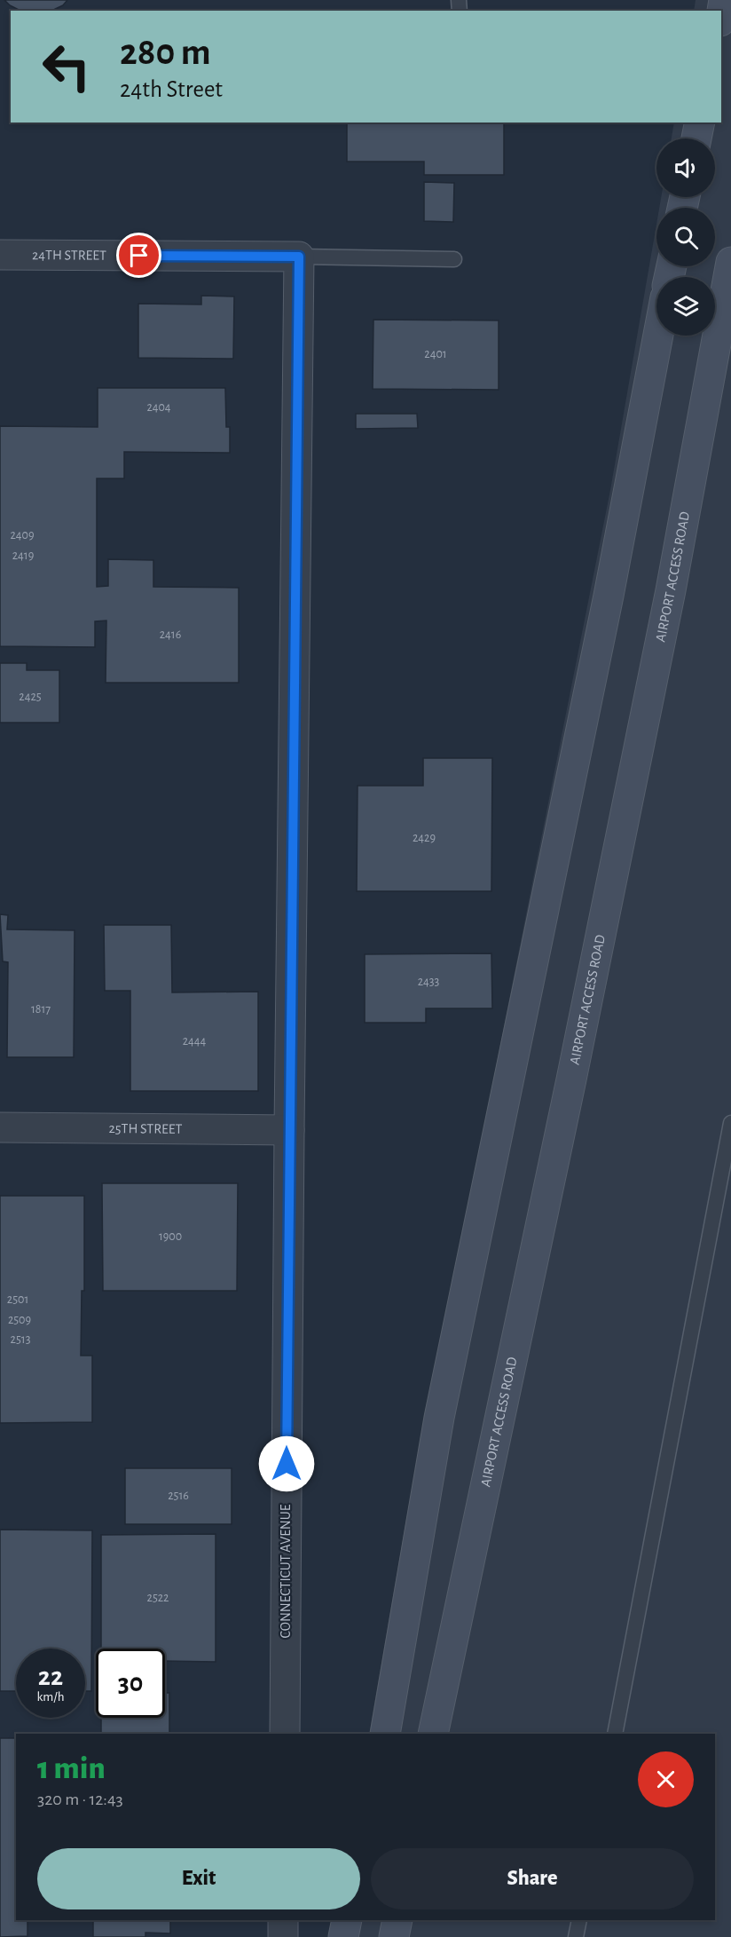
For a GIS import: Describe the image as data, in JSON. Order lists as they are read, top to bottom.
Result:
{
  "streets": {
    "main road": ["AIRPORT ACCESS ROAD"],
    "street": ["24TH STREET", "25TH STREET", "CONNECTICUT AVENUE"]
  },
  "crossings": [
    ["24TH STREET", "CONNECTICUT AVENUE"],
    ["25TH STREET", "CONNECTICUT AVENUE"]
  ],
  "house_numbers": [
    "2401",
    "2404",
    "2409",
    "2419",
    "2416",
    "2425",
    "2429",
    "2433",
    "1817",
    "2444",
    "1900",
    "2501",
    "2509",
    "2513",
    "2516",
    "2522"
  ],
  "page": {
    "turn": ["280 m", "24th Street"],
    "speed": "22 km/h",
    "limit": "30",
    "heading": ["1 min", "320 m · 12:43"],
    "buttons": ["Exit", "Share"]
  }
}
